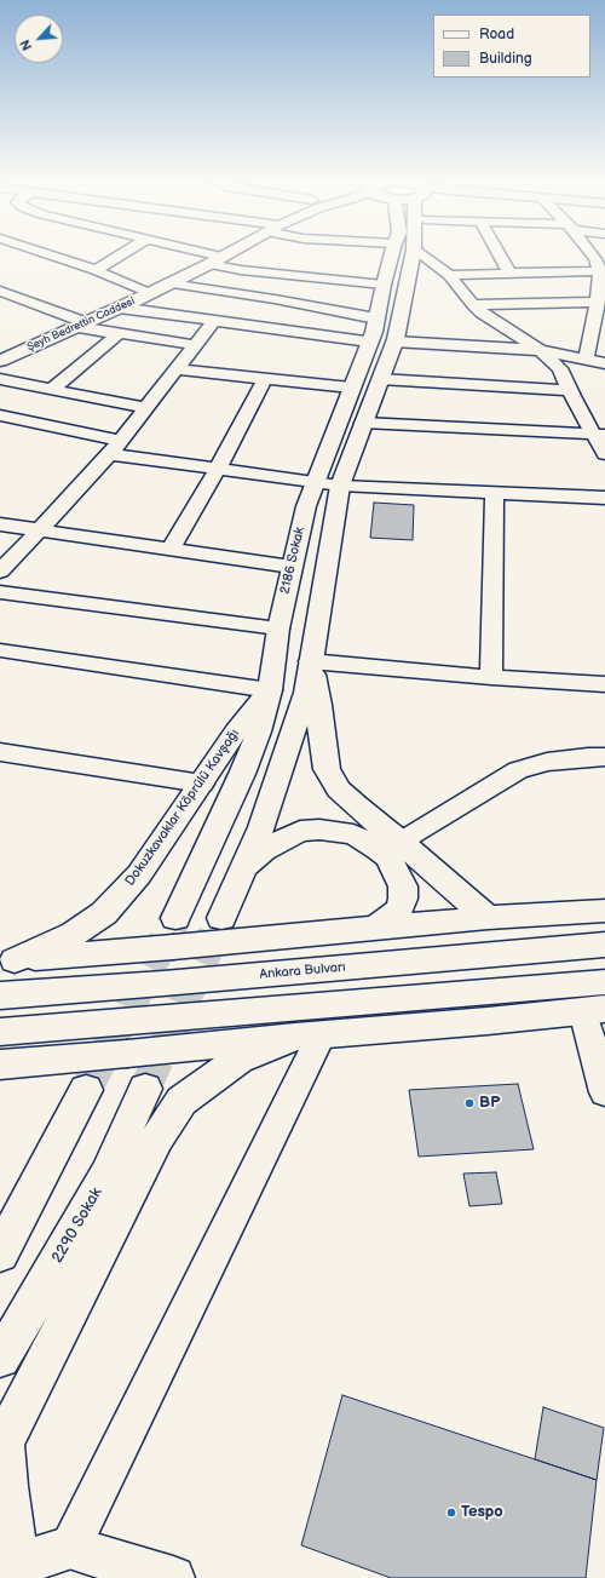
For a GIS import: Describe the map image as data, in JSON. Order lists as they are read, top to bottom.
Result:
{
  "streets": {
    "main road": [
      "Şeyh Bedrettin Caddesi",
      "2186 Sokak",
      "Dokuzkavaklar Köprülü Kavşağı",
      "Ankara Bulvarı",
      "2290 Sokak"
    ]
  },
  "crossings": [
    ["2186 Sokak", "Dokuzkavaklar Köprülü Kavşağı"]
  ],
  "places": ["BP", "Tespo"],
  "legend": ["Road", "Building"],
  "north": "bottom left"
}
